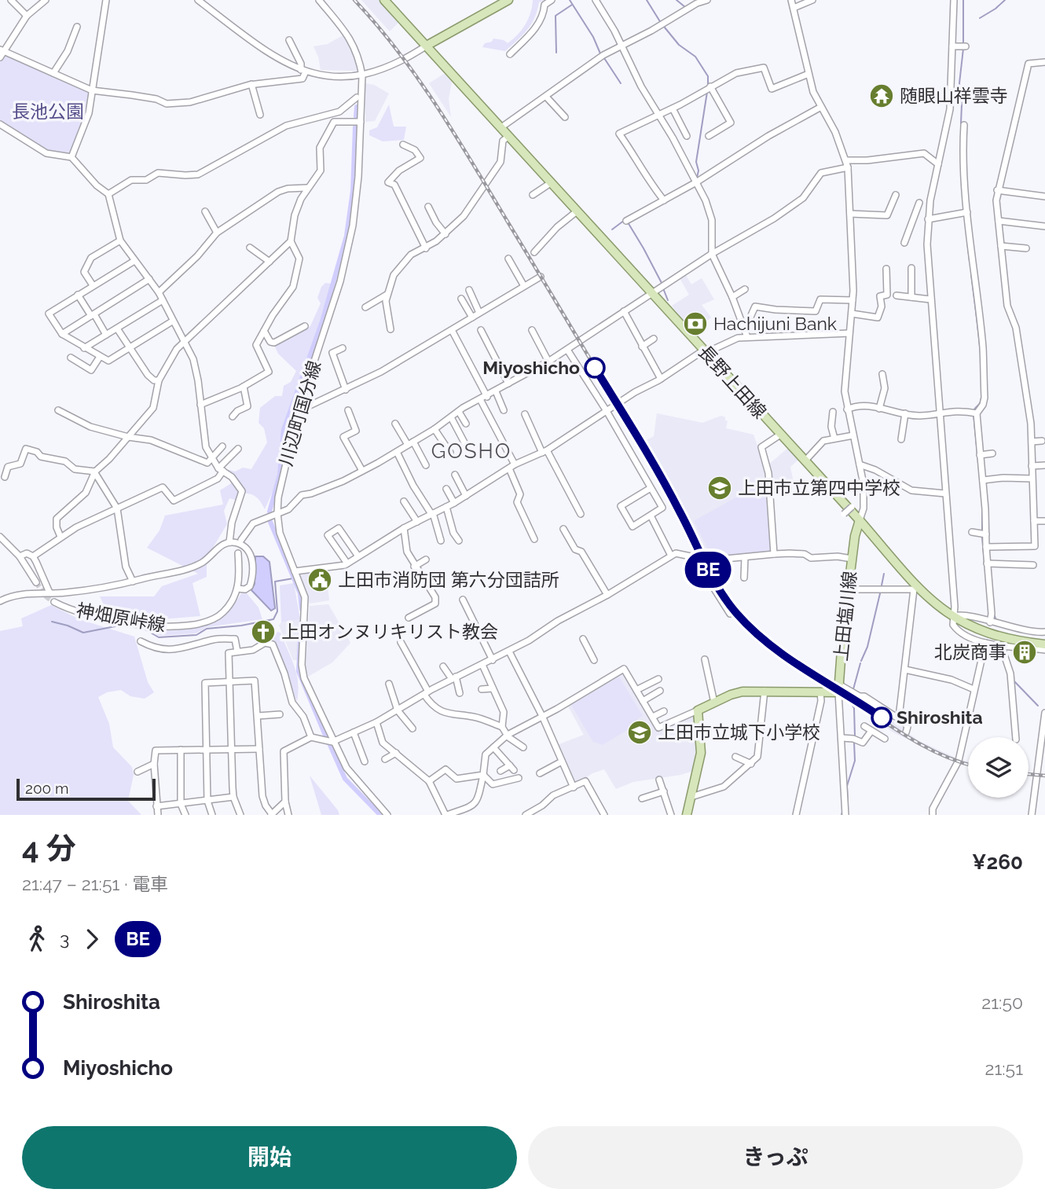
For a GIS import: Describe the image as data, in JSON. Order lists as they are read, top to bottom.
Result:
{
  "streets": {
    "main road": ["長野上田線", "上田塩川線"],
    "street": ["川辺町国分線", "神畑原峠線"]
  },
  "crossings": [
    ["長野上田線", "上田塩川線"]
  ],
  "districts": ["GOSHO"],
  "parks": ["長池公園"],
  "places": {
    "temple": ["随眼山祥雲寺"],
    "bank": ["Hachijuni Bank"],
    "other": ["Miyoshicho", "Shiroshita"],
    "school or university": ["上田市立第四中学校", "上田市立城下小学校"],
    "public building": ["上田市消防団 第六分団詰所"],
    "church": ["上田オンヌリキリスト教会"],
    "building": ["北炭商事"]
  },
  "scale_bar": "200 m",
  "page": {
    "on_map": "BE",
    "scale": "200 m",
    "heading": ["4 分", "21:47 – 21:51 · 電車", "¥260"],
    "legs": ["3", "BE"],
    "list": [
      {
        "name": "Shiroshita",
        "value": "21:50"
      },
      {
        "name": "Miyoshicho",
        "value": "21:51"
      }
    ],
    "buttons": ["開始", "きっぷ"]
  }
}
